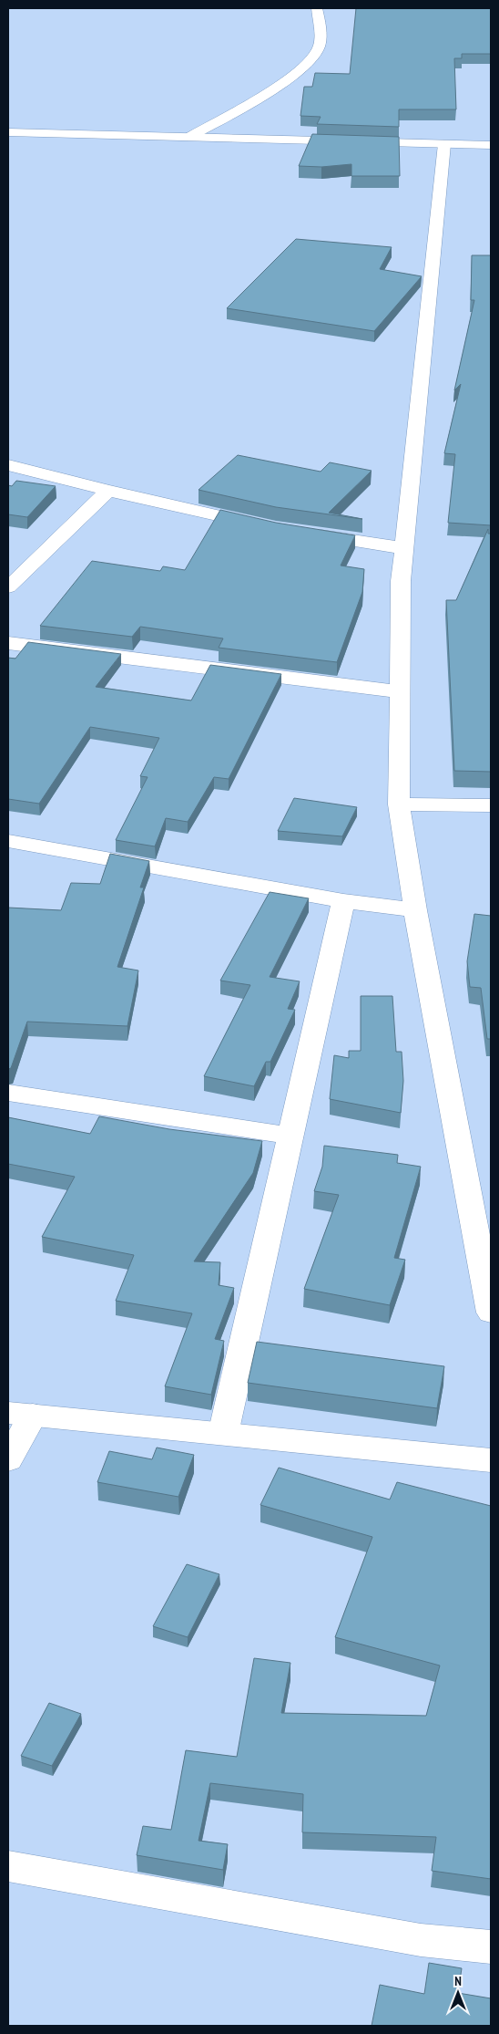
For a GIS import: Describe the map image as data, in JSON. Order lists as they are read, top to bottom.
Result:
{
  "north": "top"
}
